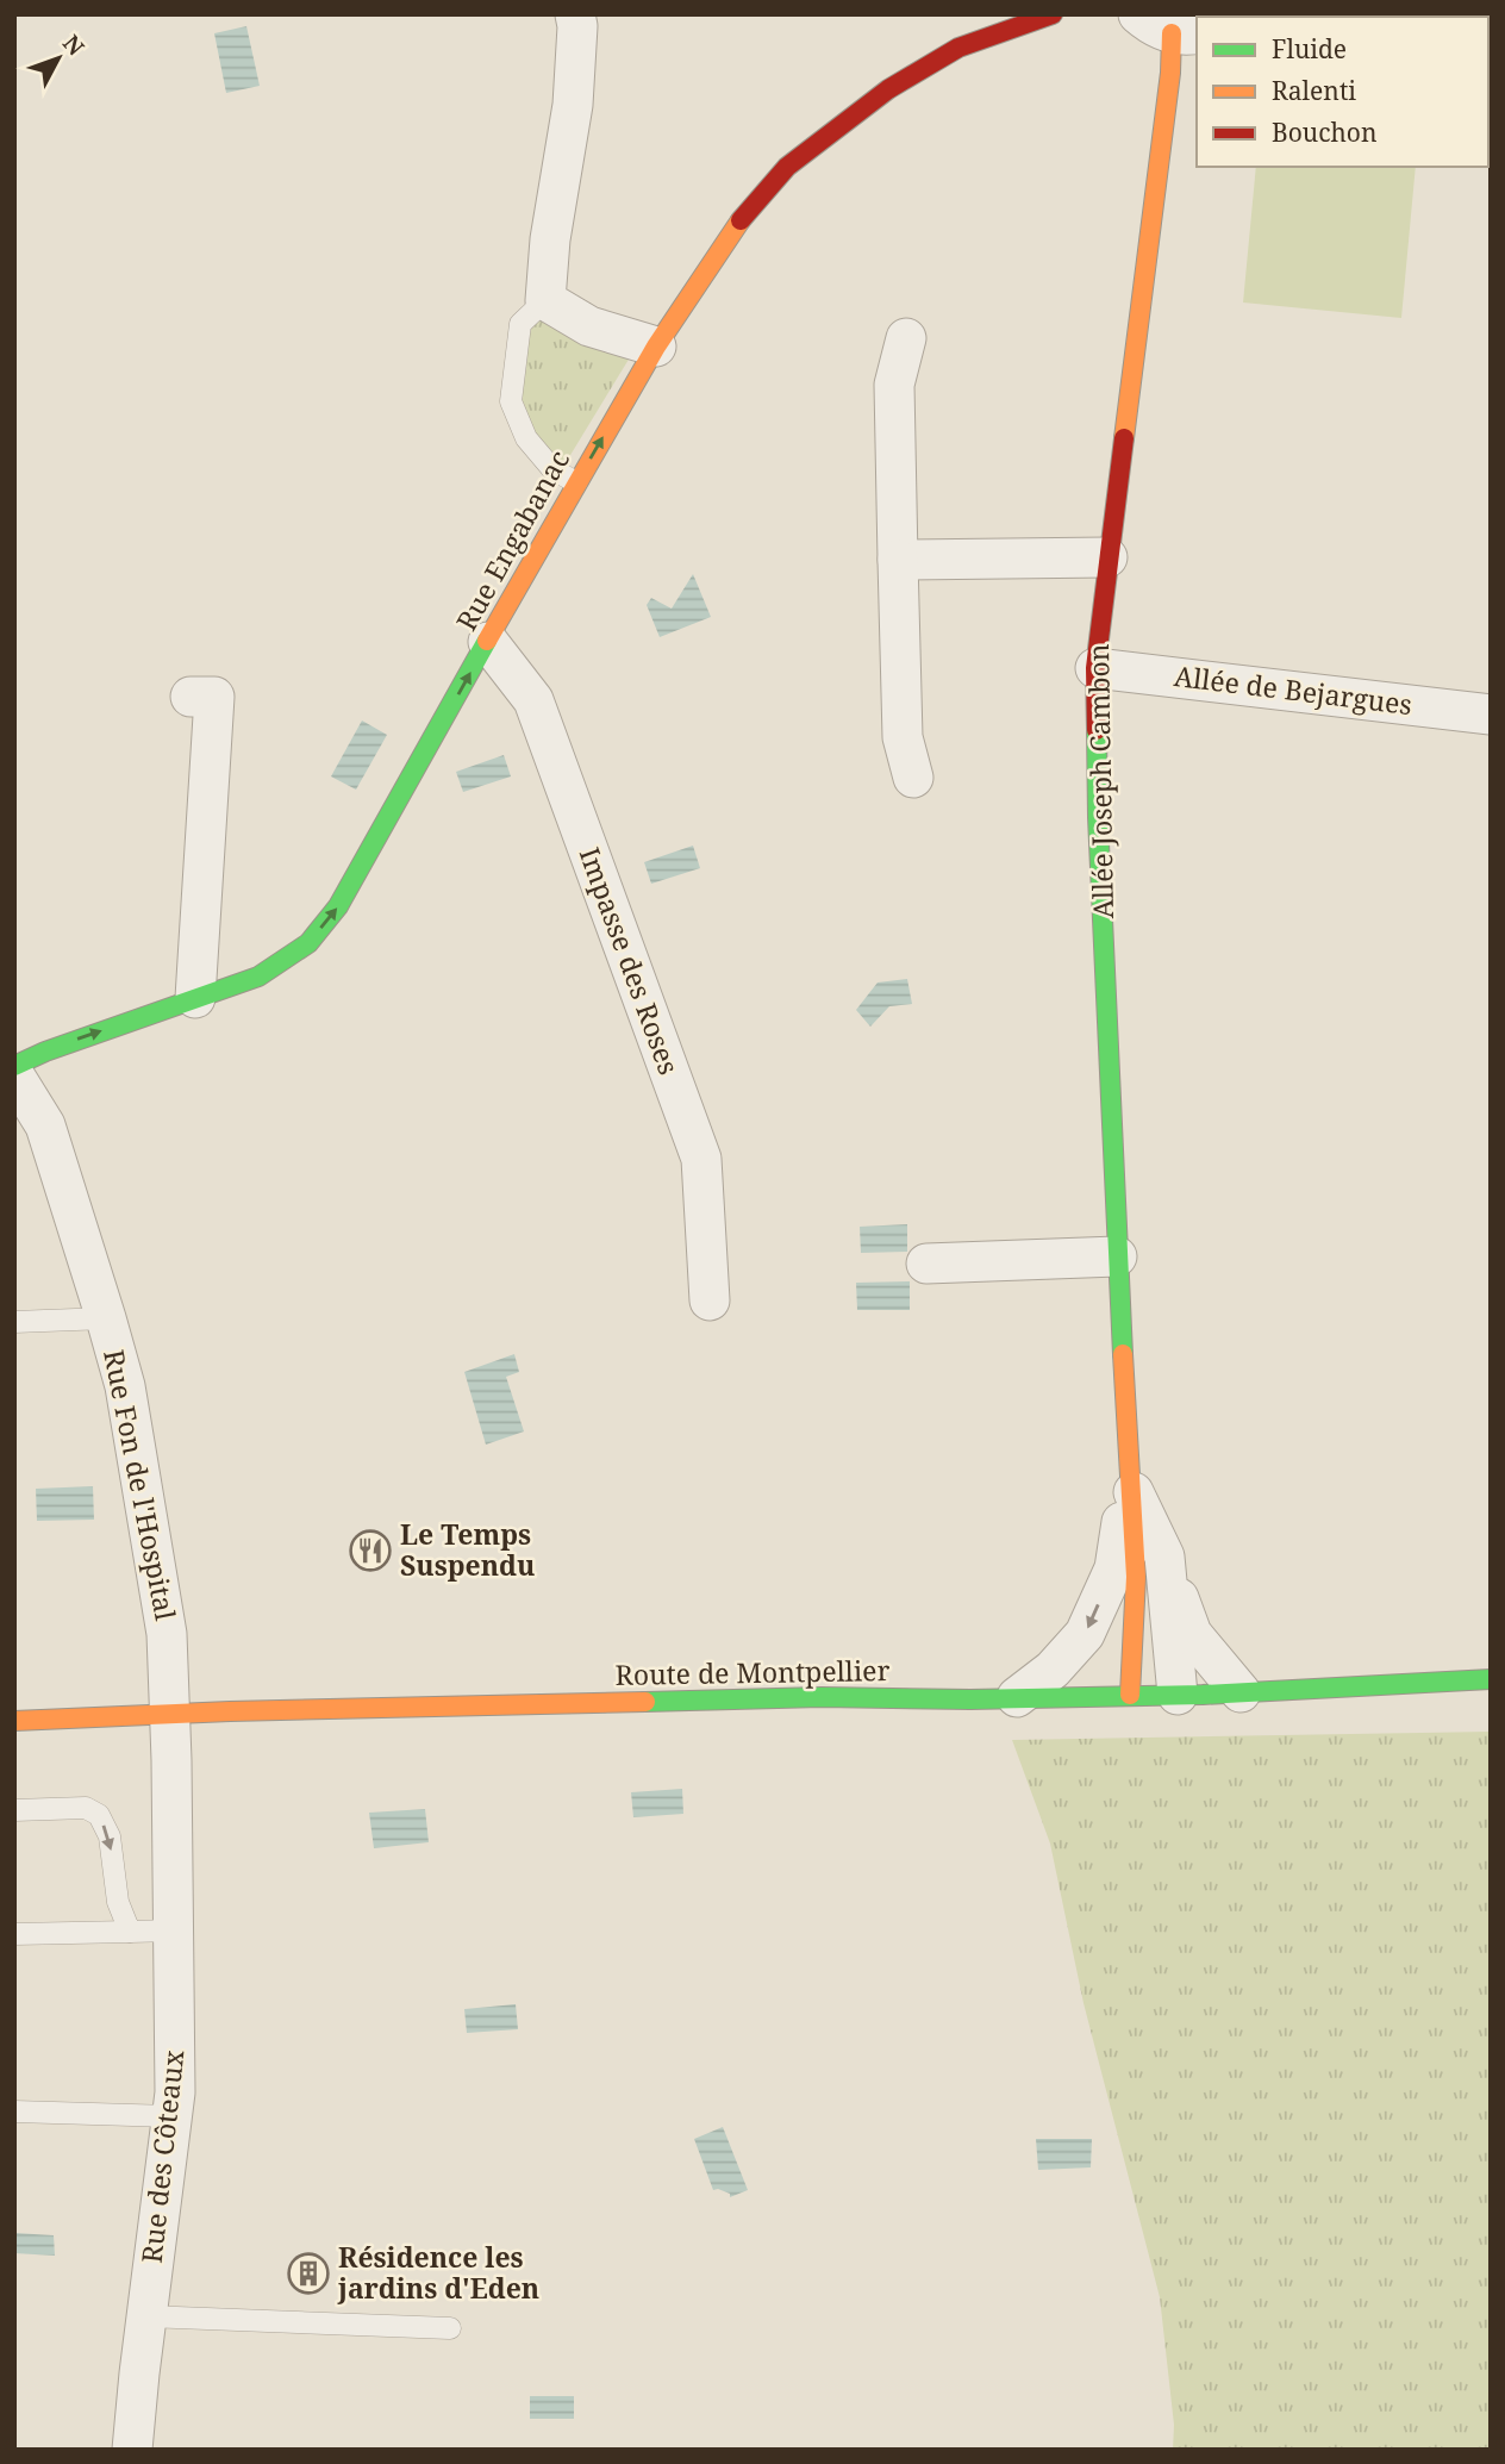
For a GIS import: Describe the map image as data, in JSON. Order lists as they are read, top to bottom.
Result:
{
  "streets": {
    "street": [
      "Rue Engabanac",
      "Allée de Bejargues",
      "Allée Joseph Cambon",
      "Impasse des Roses",
      "Rue Fon de l'Hospital",
      "Route de Montpellier",
      "Rue des Côteaux"
    ]
  },
  "crossings": [
    ["Rue Engabanac", "Impasse des Roses"],
    ["Allée de Bejargues", "Allée Joseph Cambon"],
    ["Allée Joseph Cambon", "Route de Montpellier"],
    ["Rue Fon de l'Hospital", "Route de Montpellier"],
    ["Rue Fon de l'Hospital", "Rue des Côteaux"],
    ["Route de Montpellier", "Rue des Côteaux"]
  ],
  "one_way": ["Rue Engabanac"],
  "places": {
    "restaurant": ["Le Temps Suspendu"],
    "building": ["Résidence les jardins d'Eden"]
  },
  "legend": ["Fluide", "Ralenti", "Bouchon"],
  "north": "top right"
}
